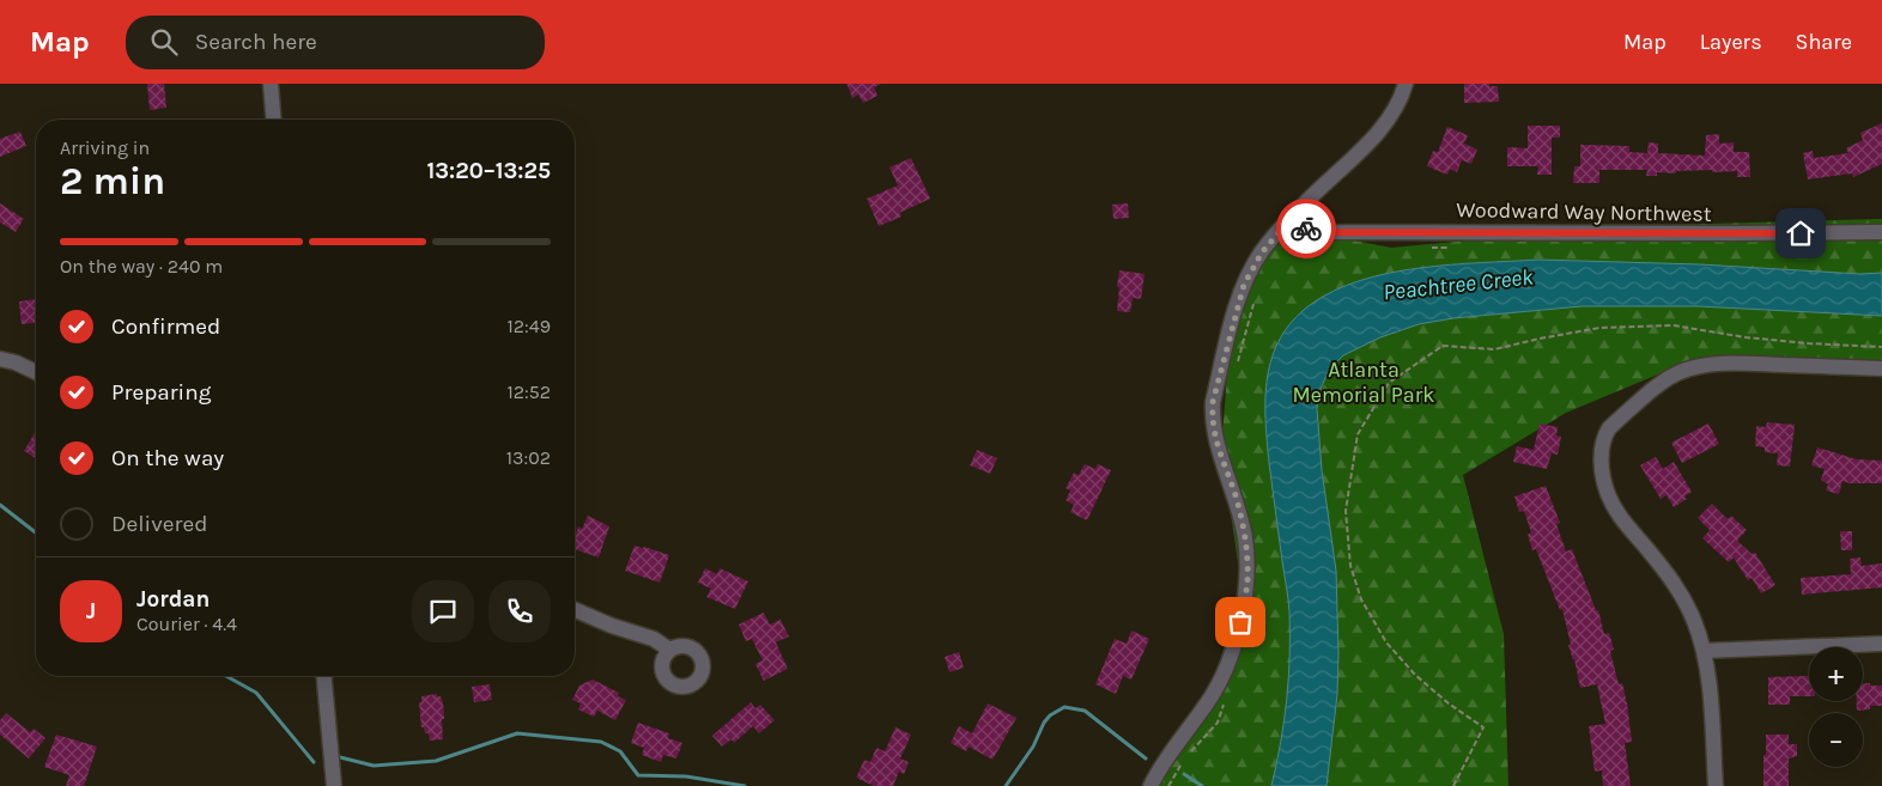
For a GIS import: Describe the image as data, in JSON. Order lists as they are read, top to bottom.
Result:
{
  "streets": {
    "street": ["Woodward Way Northwest"]
  },
  "water": ["Peachtree Creek"],
  "parks": ["Atlanta Memorial Park"],
  "page": {
    "header": "Map",
    "search": "Search here",
    "nav": ["Map", "Layers", "Share"],
    "heading": ["2 min", "Arriving in", "13:20–13:25"],
    "panel": ["Jordan", "Courier · 4.4"],
    "bar": "On the way · 240 m",
    "list": [
      ["Confirmed", "12:49"],
      ["Preparing", "12:52"],
      ["On the way", "13:02"],
      "Delivered"
    ],
    "round": "J",
    "map_buttons": ["+", "−"]
  }
}
